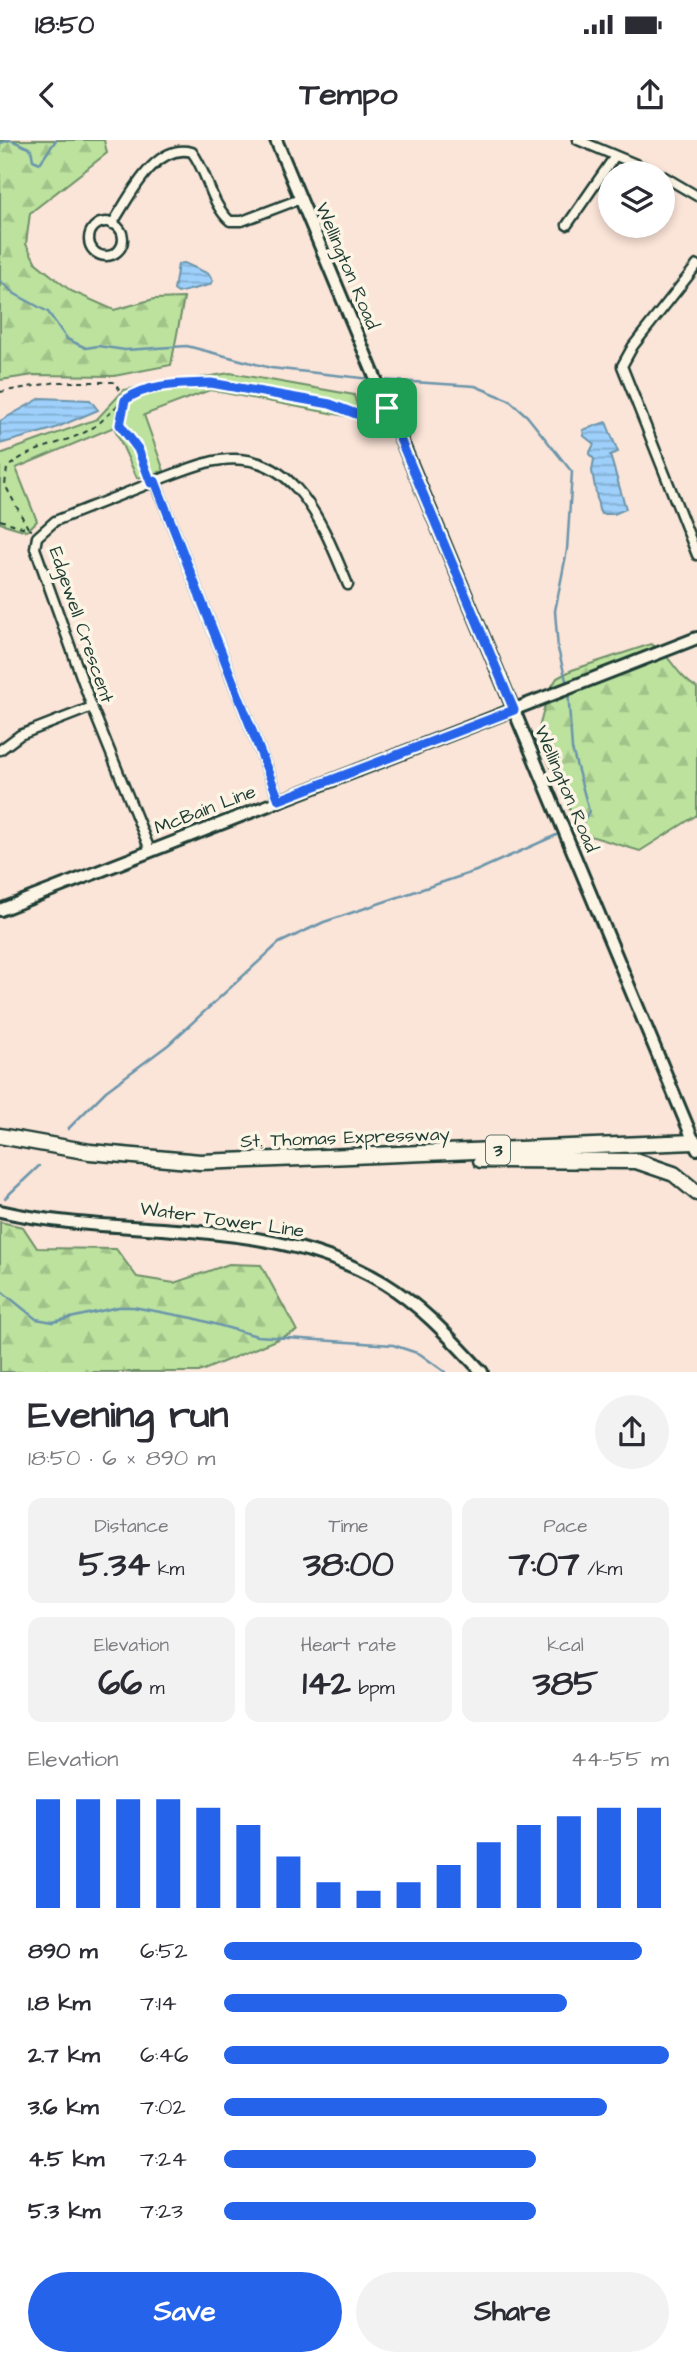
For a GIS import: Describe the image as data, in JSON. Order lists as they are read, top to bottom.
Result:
{
  "streets": {
    "highway": ["St. Thomas Expressway", "3"],
    "street": [
      "Wellington Road",
      "Edgewell Crescent",
      "McBain Line",
      "Water Tower Line"
    ]
  },
  "crossings": [
    ["Wellington Road", "McBain Line"],
    ["Wellington Road", "St. Thomas Expressway"],
    ["Edgewell Crescent", "McBain Line"]
  ],
  "page": {
    "status": "18:50",
    "header": "Tempo",
    "heading": ["Evening run", "18:50 · 6 × 890 m"],
    "stats": [
      ["Distance", "5.34 km"],
      ["Time", "38:00"],
      ["Pace", "7:07 /km"],
      ["Elevation", "66 m"],
      ["Heart rate", "142 bpm"],
      ["kcal", "385"]
    ],
    "chart": ["Elevation", "44–55 m"],
    "list": [
      {
        "name": "890 m",
        "note": "6:52"
      },
      {
        "name": "1.8 km",
        "note": "7:14"
      },
      {
        "name": "2.7 km",
        "note": "6:46"
      },
      {
        "name": "3.6 km",
        "note": "7:02"
      },
      {
        "name": "4.5 km",
        "note": "7:24"
      },
      {
        "name": "5.3 km",
        "note": "7:23"
      }
    ],
    "buttons": ["Save", "Share"]
  }
}
